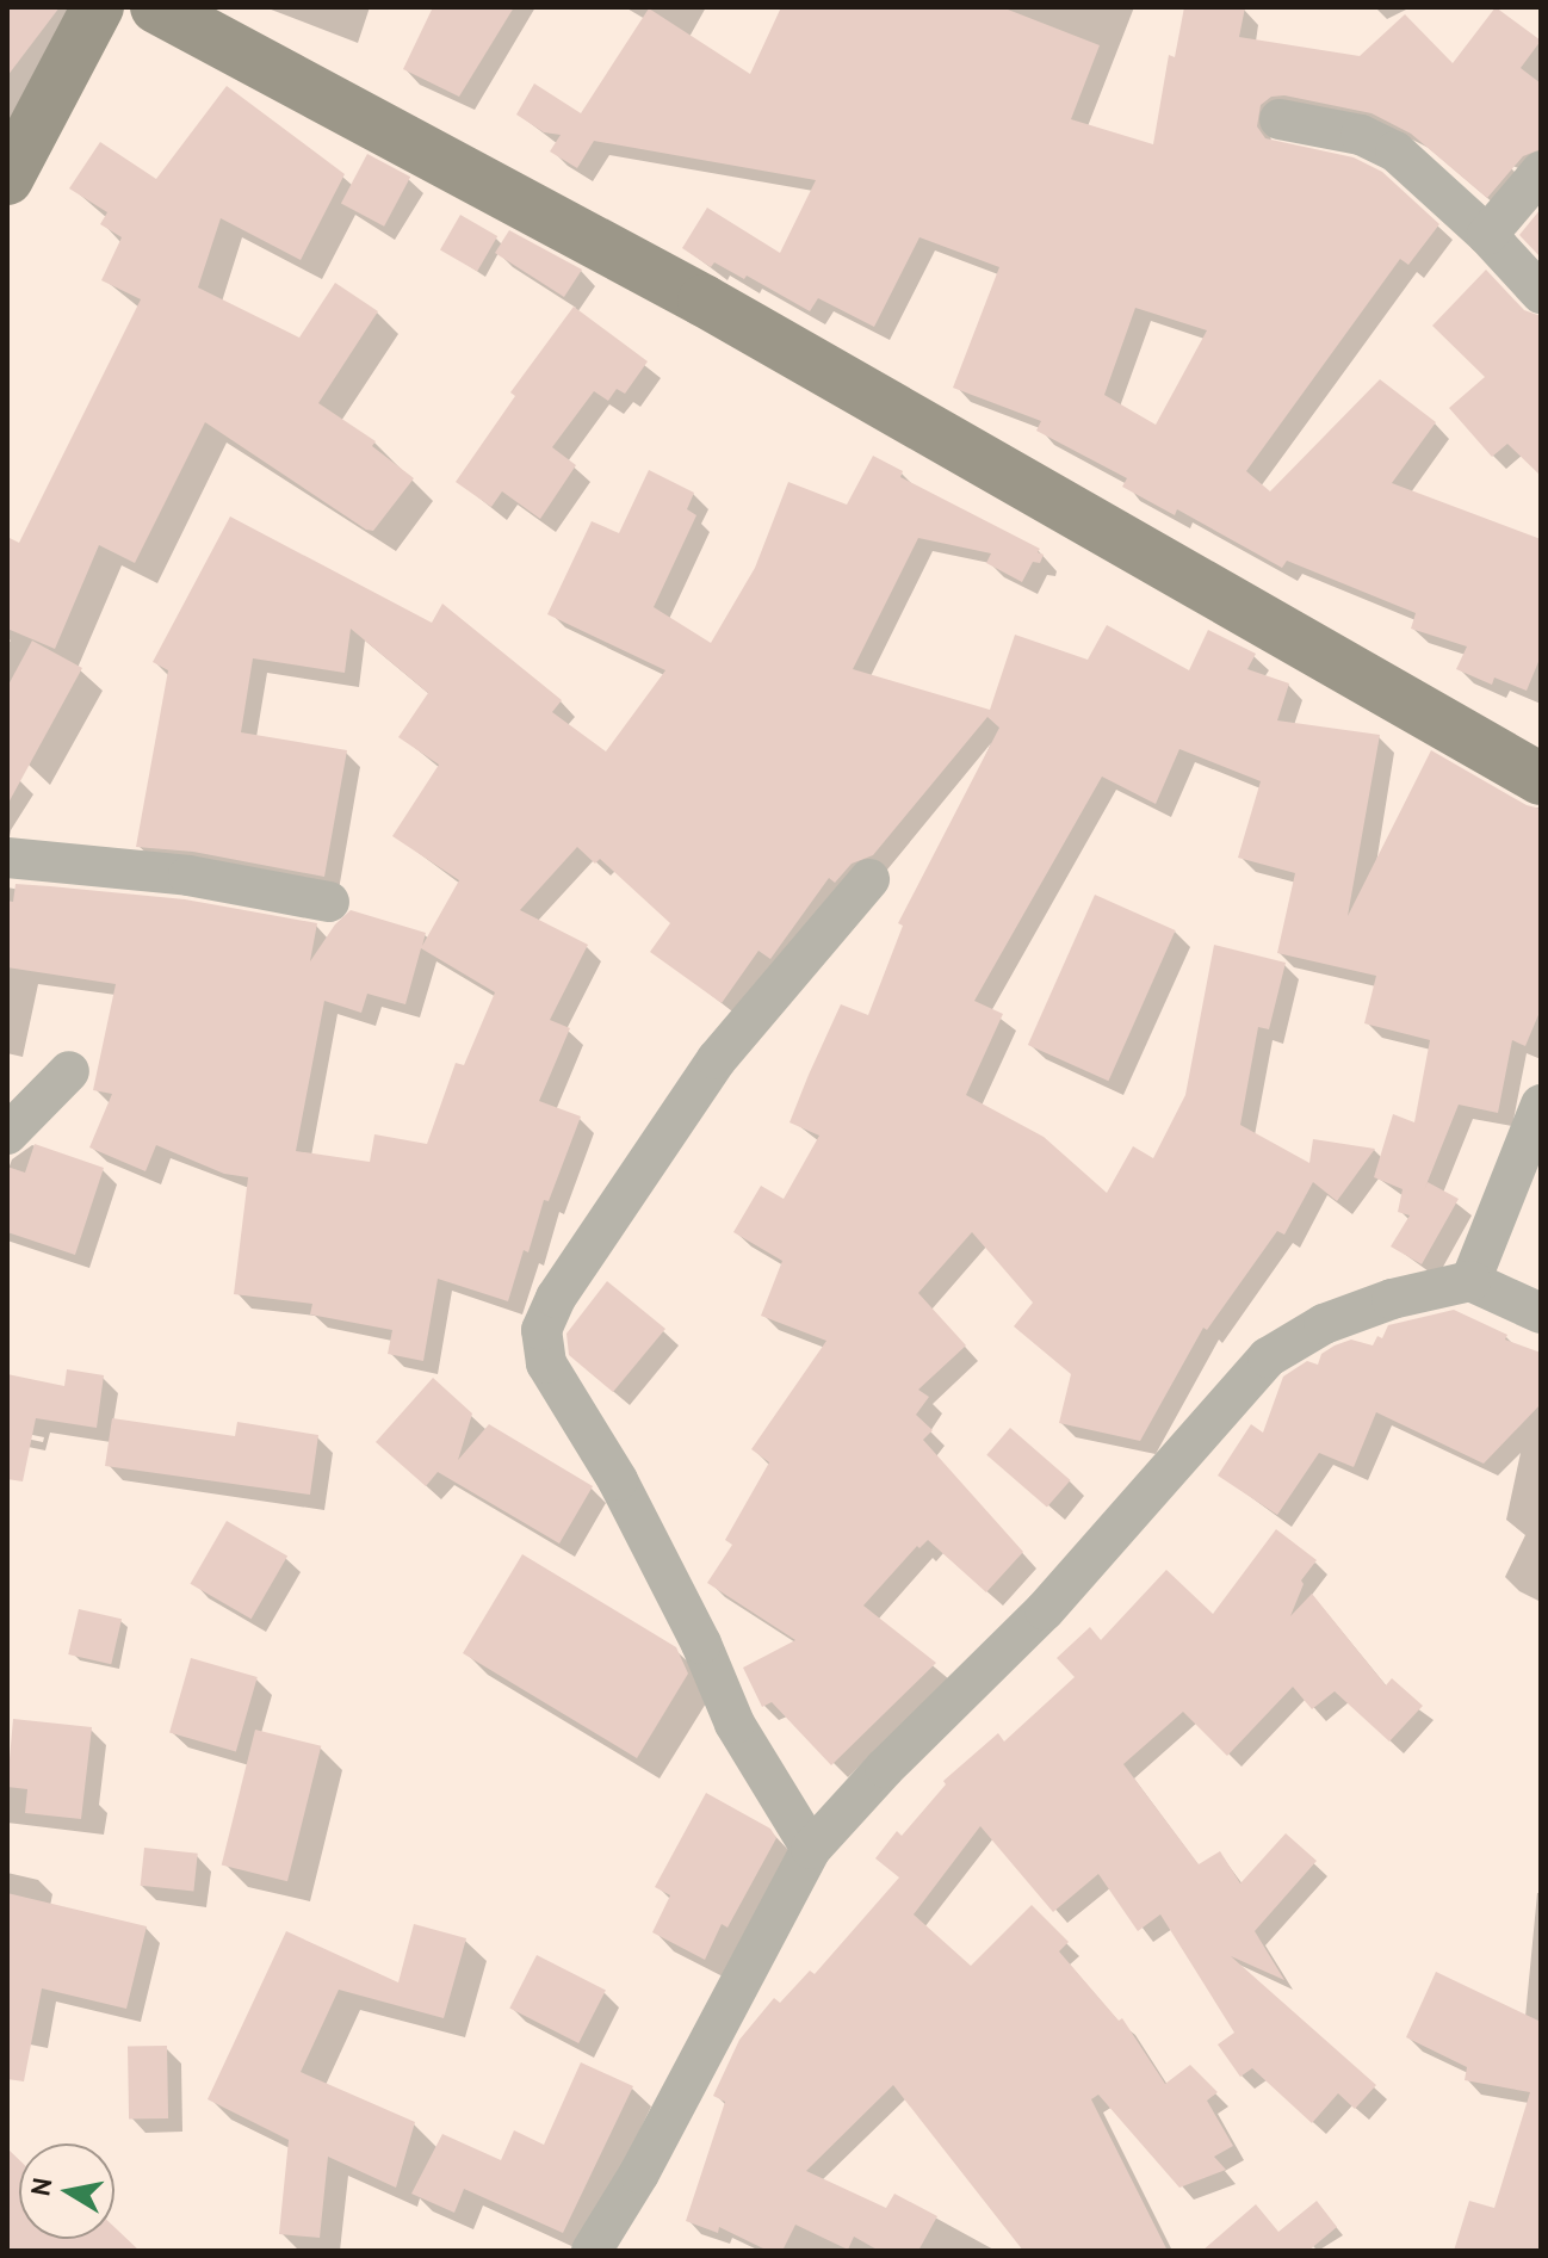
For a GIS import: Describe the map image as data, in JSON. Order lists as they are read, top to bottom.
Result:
{
  "north": "left"
}
